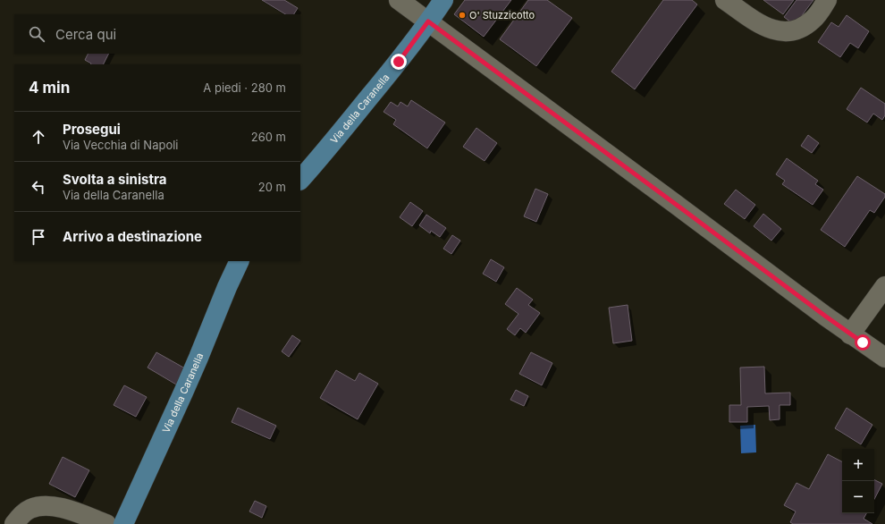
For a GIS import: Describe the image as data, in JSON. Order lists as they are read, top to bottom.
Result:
{
  "streets": {
    "main road": ["Via della Caranella"]
  },
  "places": ["O' Stuzzicotto"],
  "page": {
    "search": "Cerca qui",
    "heading": ["4 min", "A piedi · 280 m"],
    "list": [
      ["Prosegui", "Via Vecchia di Napoli", "260 m"],
      ["Svolta a sinistra", "Via della Caranella", "20 m"],
      "Arrivo a destinazione"
    ],
    "map_buttons": ["+", "−"]
  }
}
